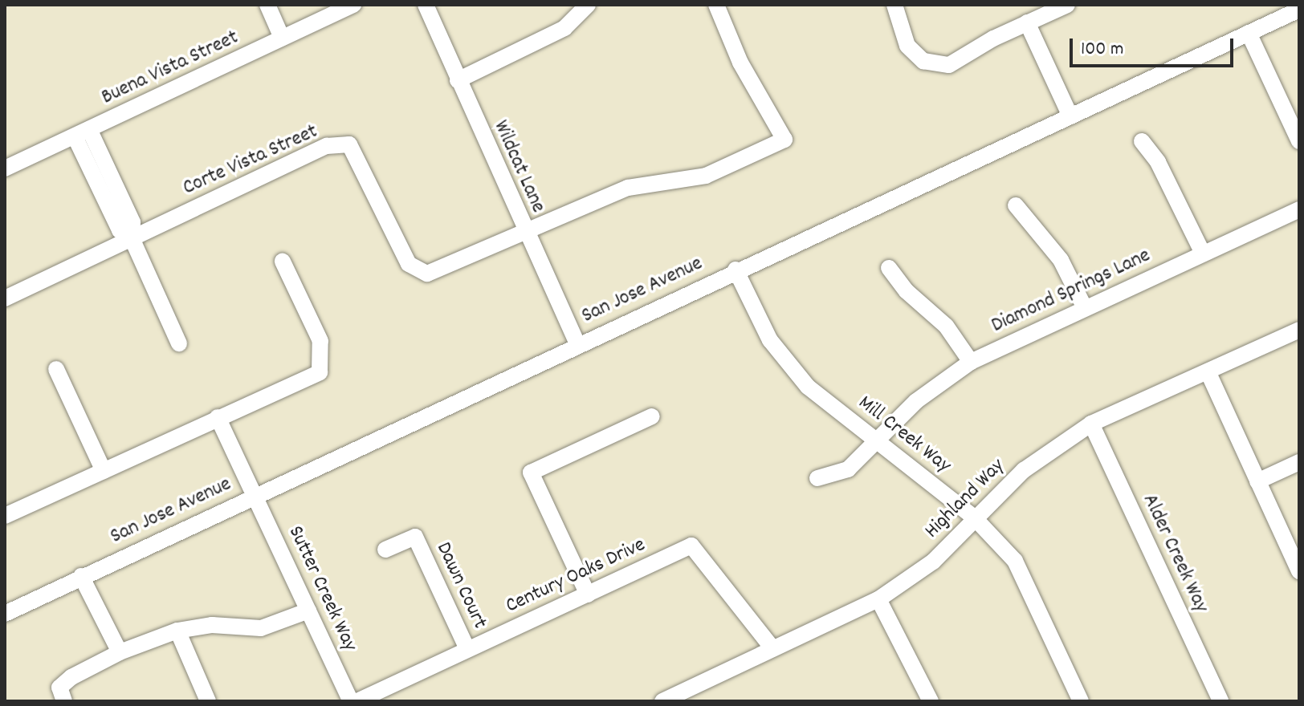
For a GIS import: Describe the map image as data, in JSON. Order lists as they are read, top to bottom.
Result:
{
  "streets": {
    "street": [
      "Buena Vista Street",
      "Corte Vista Street",
      "Wildcat Lane",
      "San Jose Avenue",
      "Diamond Springs Lane",
      "Mill Creek Way",
      "Highland Way",
      "Alder Creek Way",
      "Century Oaks Drive",
      "Dawn Court",
      "Sutter Creek Way"
    ]
  },
  "crossings": [
    ["Corte Vista Street", "Wildcat Lane"],
    ["Wildcat Lane", "San Jose Avenue"],
    ["San Jose Avenue", "Mill Creek Way"],
    ["San Jose Avenue", "Sutter Creek Way"],
    ["Diamond Springs Lane", "Mill Creek Way"],
    ["Mill Creek Way", "Highland Way"],
    ["Highland Way", "Alder Creek Way"],
    ["Highland Way", "Century Oaks Drive"],
    ["Century Oaks Drive", "Dawn Court"]
  ],
  "scale_bar": "100 m"
}
